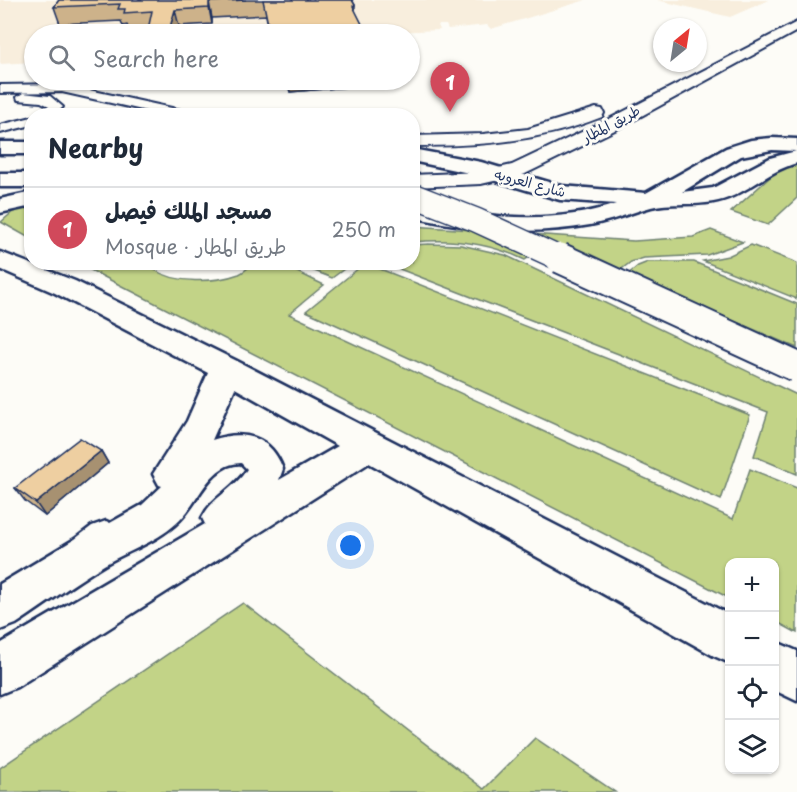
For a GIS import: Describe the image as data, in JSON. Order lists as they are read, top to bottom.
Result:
{
  "streets": {
    "main road": ["شارع العروبه"],
    "street": ["طريق المطار"]
  },
  "crossings": [
    ["طريق المطار", "شارع العروبه"]
  ],
  "north": "top right",
  "page": {
    "search": "Search here",
    "pins": "1",
    "heading": "Nearby",
    "list": [
      {
        "mark": "1",
        "name": "مسجد الملك فيصل",
        "note": "Mosque · طريق المطار",
        "value": "250 m"
      }
    ],
    "map_buttons": ["+", "−"]
  }
}
